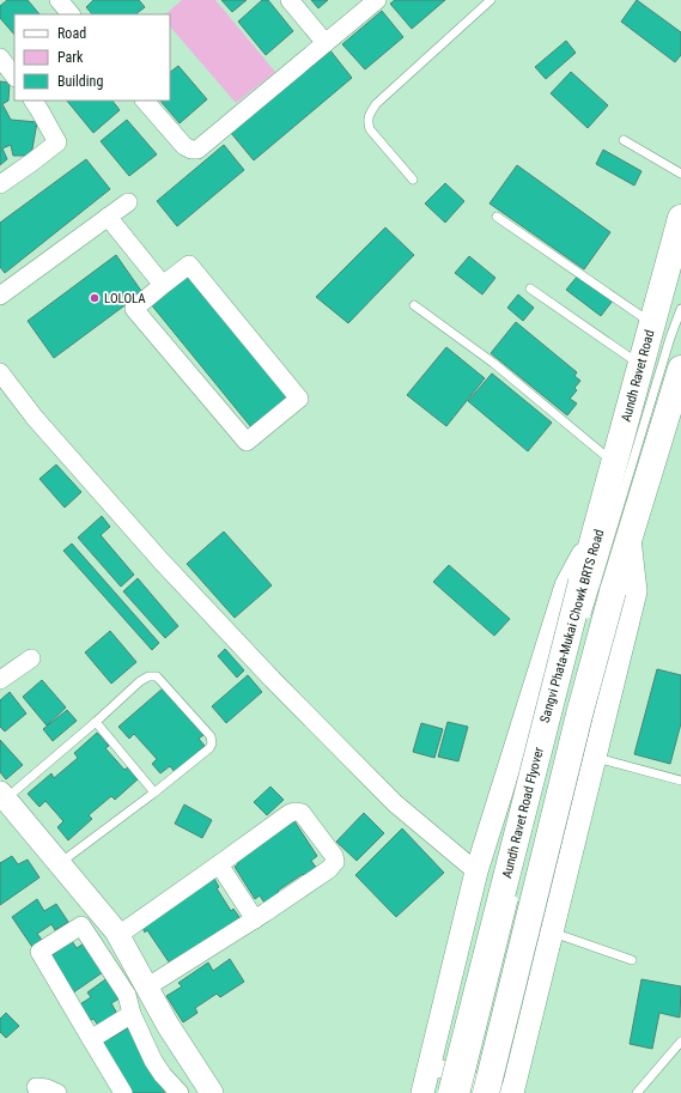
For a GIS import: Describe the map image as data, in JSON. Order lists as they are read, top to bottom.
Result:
{
  "streets": {
    "main road": ["Aundh Ravet Road", "Aundh Ravet Road Flyover"],
    "lane": ["Sangvi Phata-Mukai Chowk BRTS Road"]
  },
  "crossings": [
    ["Aundh Ravet Road", "Aundh Ravet Road Flyover"],
    ["Sangvi Phata-Mukai Chowk BRTS Road", "Aundh Ravet Road Flyover"]
  ],
  "places": ["LOLOLA"],
  "legend": ["Road", "Park", "Building"]
}
